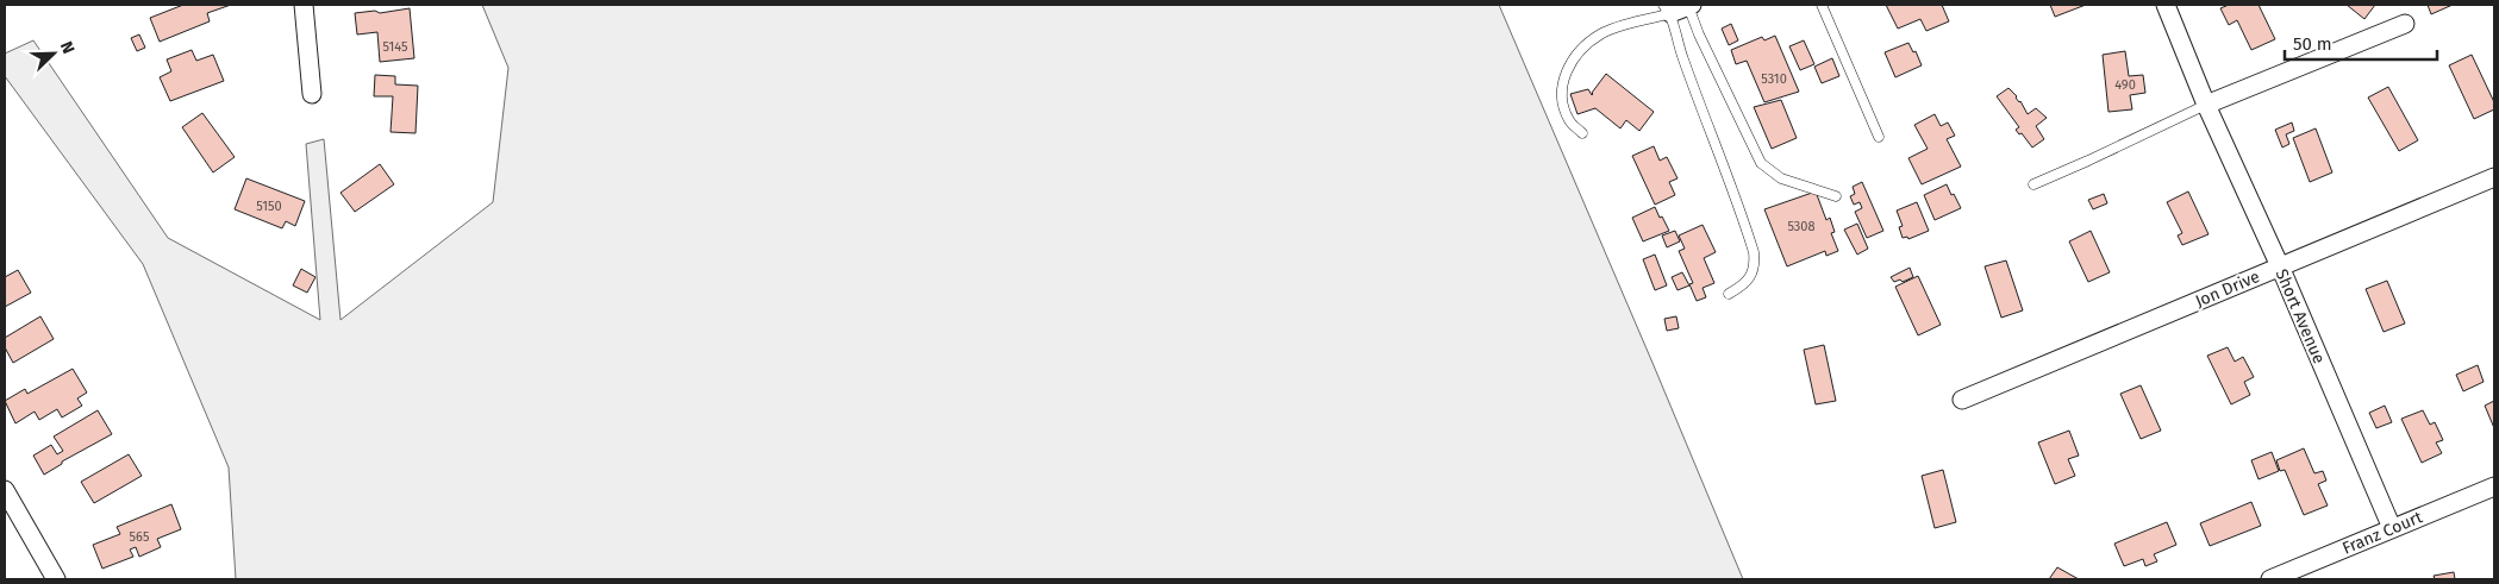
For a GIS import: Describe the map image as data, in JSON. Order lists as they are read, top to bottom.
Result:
{
  "streets": {
    "street": ["Jon Drive", "Short Avenue", "Franz Court"]
  },
  "crossings": [
    ["Jon Drive", "Short Avenue"],
    ["Short Avenue", "Franz Court"]
  ],
  "house_numbers": [
    "5145",
    "5310",
    "490",
    "5150",
    "5308",
    "565"
  ],
  "scale_bar": "50 m",
  "north": "top right"
}
